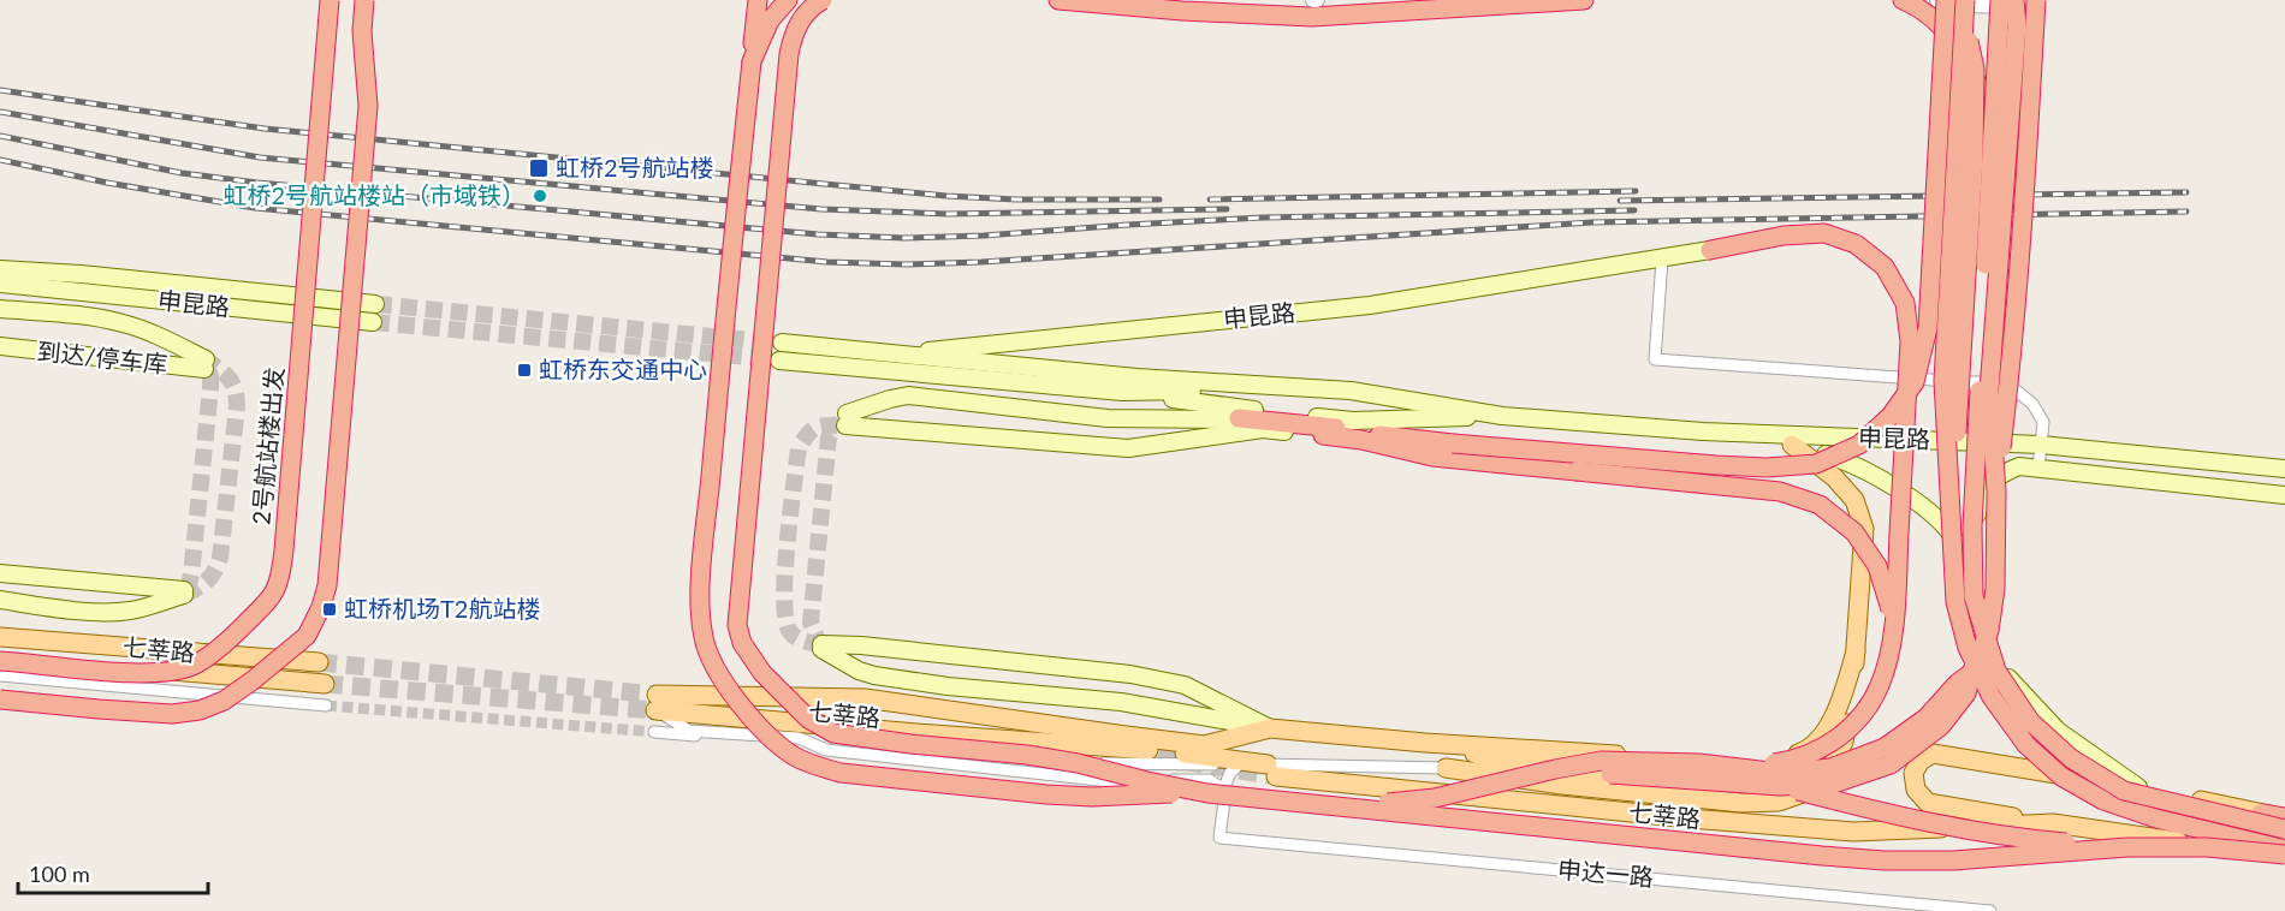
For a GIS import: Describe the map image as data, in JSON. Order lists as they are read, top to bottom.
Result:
{
  "streets": {
    "highway": ["2号航站楼出发"],
    "main road": ["申昆路", "到达/停车库", "七莘路"],
    "street": ["申达一路"]
  },
  "places": {
    "transit": ["虹桥2号航站楼", "虹桥东交通中心", "虹桥机场T2航站楼"],
    "other": ["虹桥2号航站楼站（市域铁）"]
  },
  "scale_bar": "100 m"
}
